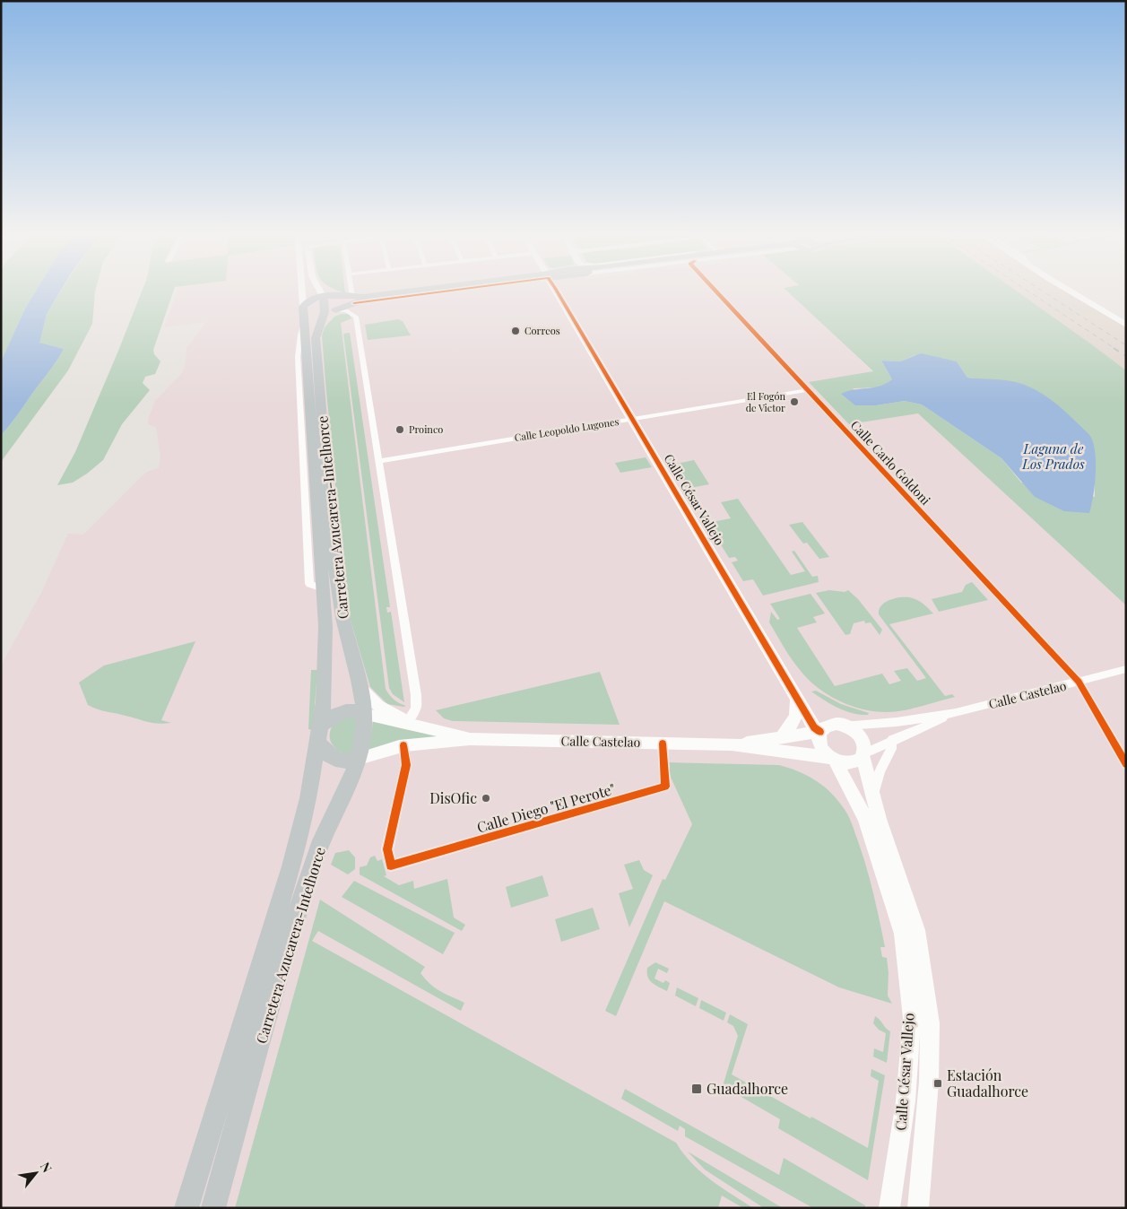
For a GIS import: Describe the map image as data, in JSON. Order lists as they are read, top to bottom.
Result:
{
  "streets": {
    "main road": ["Carretera Azucarera-Intelhorce"],
    "street": [
      "Calle Leopoldo Lugones",
      "Calle Carlo Goldoni",
      "Calle César Vallejo",
      "Calle Castelao",
      "Calle Diego \"El Perote\""
    ]
  },
  "crossings": [
    ["Calle Leopoldo Lugones", "Calle Carlo Goldoni"],
    ["Calle Leopoldo Lugones", "Calle César Vallejo"],
    ["Calle Carlo Goldoni", "Calle Castelao"],
    ["Calle César Vallejo", "Calle Castelao"],
    ["Carretera Azucarera-Intelhorce", "Calle Castelao"],
    ["Calle Castelao", "Calle Diego \"El Perote\""]
  ],
  "water": ["Laguna de Los Prados"],
  "places": {
    "other": [
      "Correos",
      "El Fogón de Victor",
      "Proinco",
      "DisOfic"
    ],
    "transit": ["Estación Guadalhorce", "Guadalhorce"]
  },
  "north": "top right"
}
